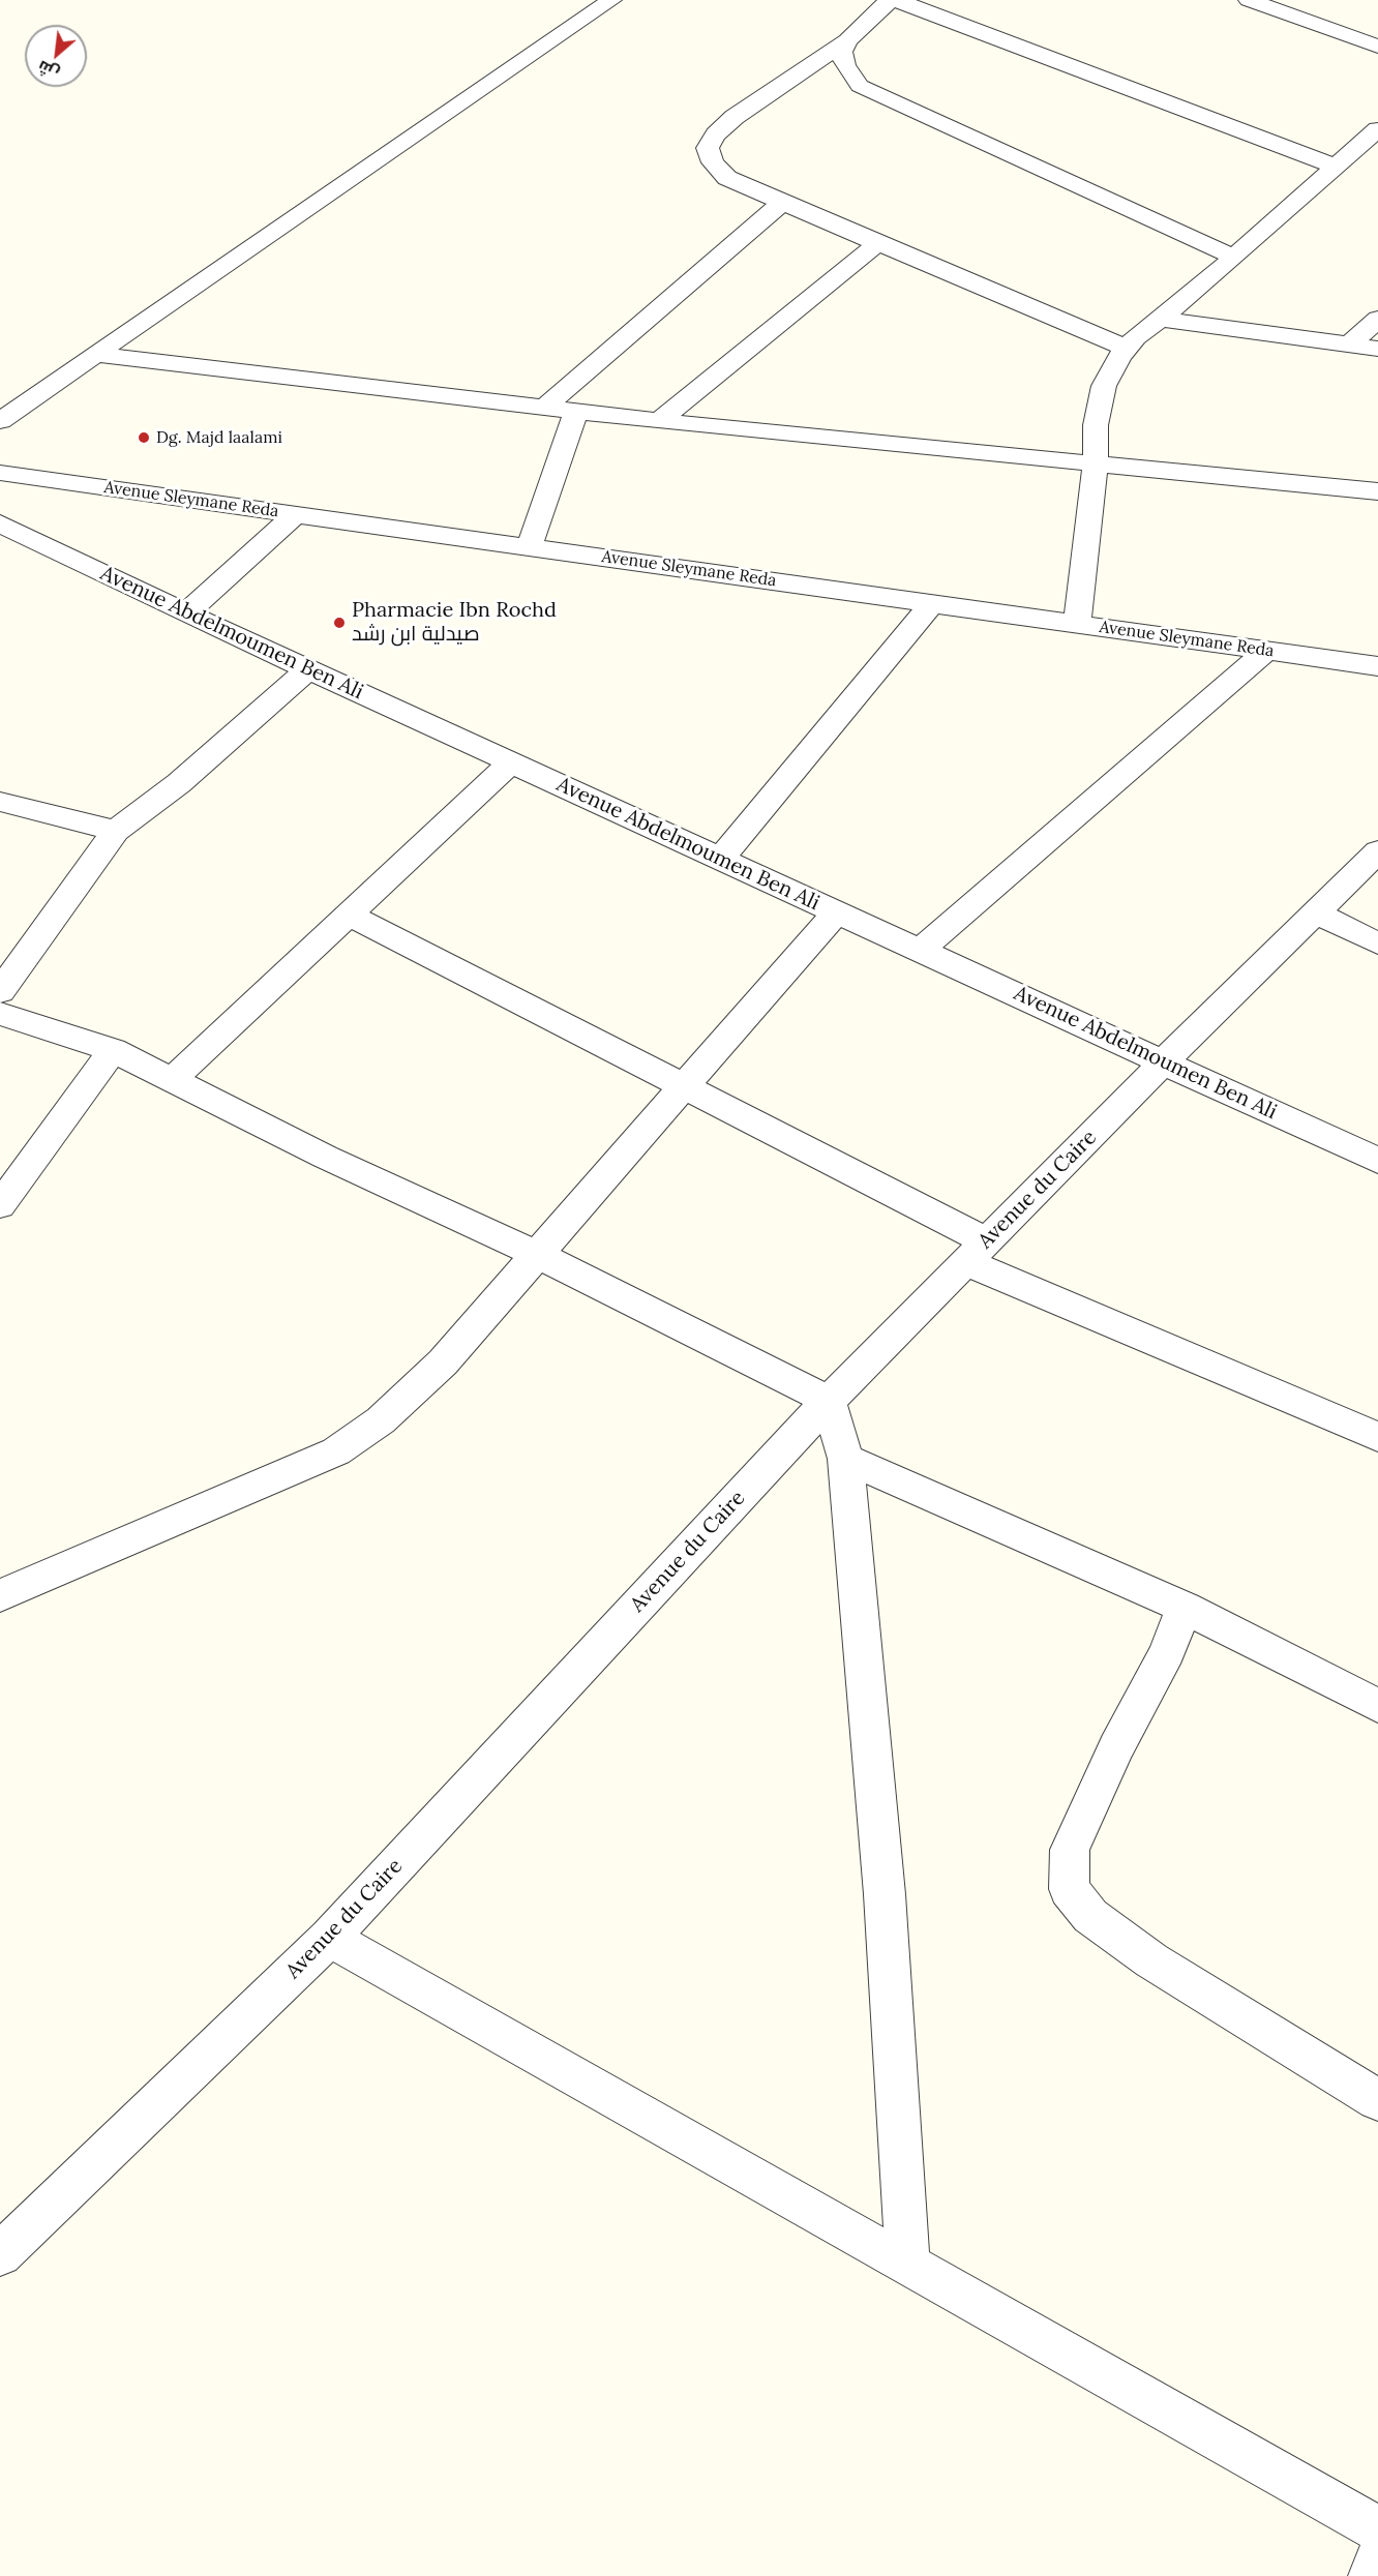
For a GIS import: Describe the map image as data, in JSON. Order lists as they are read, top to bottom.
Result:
{
  "streets": {
    "street": ["Avenue Sleymane Reda", "Avenue Abdelmoumen Ben Ali", "Avenue du Caire"]
  },
  "crossings": [
    ["Avenue Abdelmoumen Ben Ali", "Avenue du Caire"]
  ],
  "places": ["Dg. Majd laalami", "Pharmacie Ibn Rochd صيدلية ابن رشد"],
  "north": "bottom left"
}
